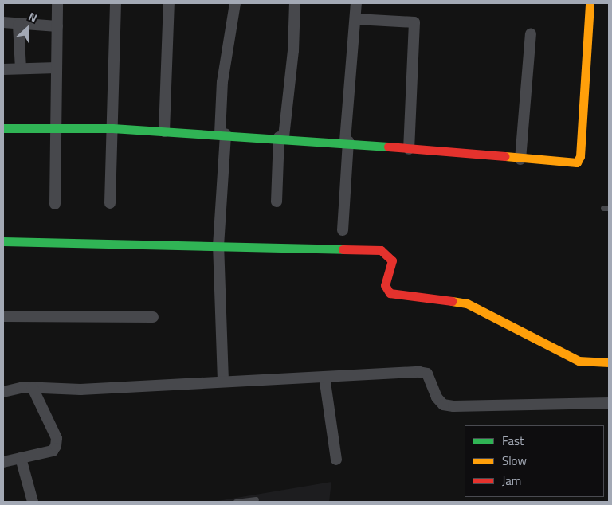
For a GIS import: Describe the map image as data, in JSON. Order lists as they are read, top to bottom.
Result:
{
  "legend": ["Fast", "Slow", "Jam"],
  "north": "top right"
}
